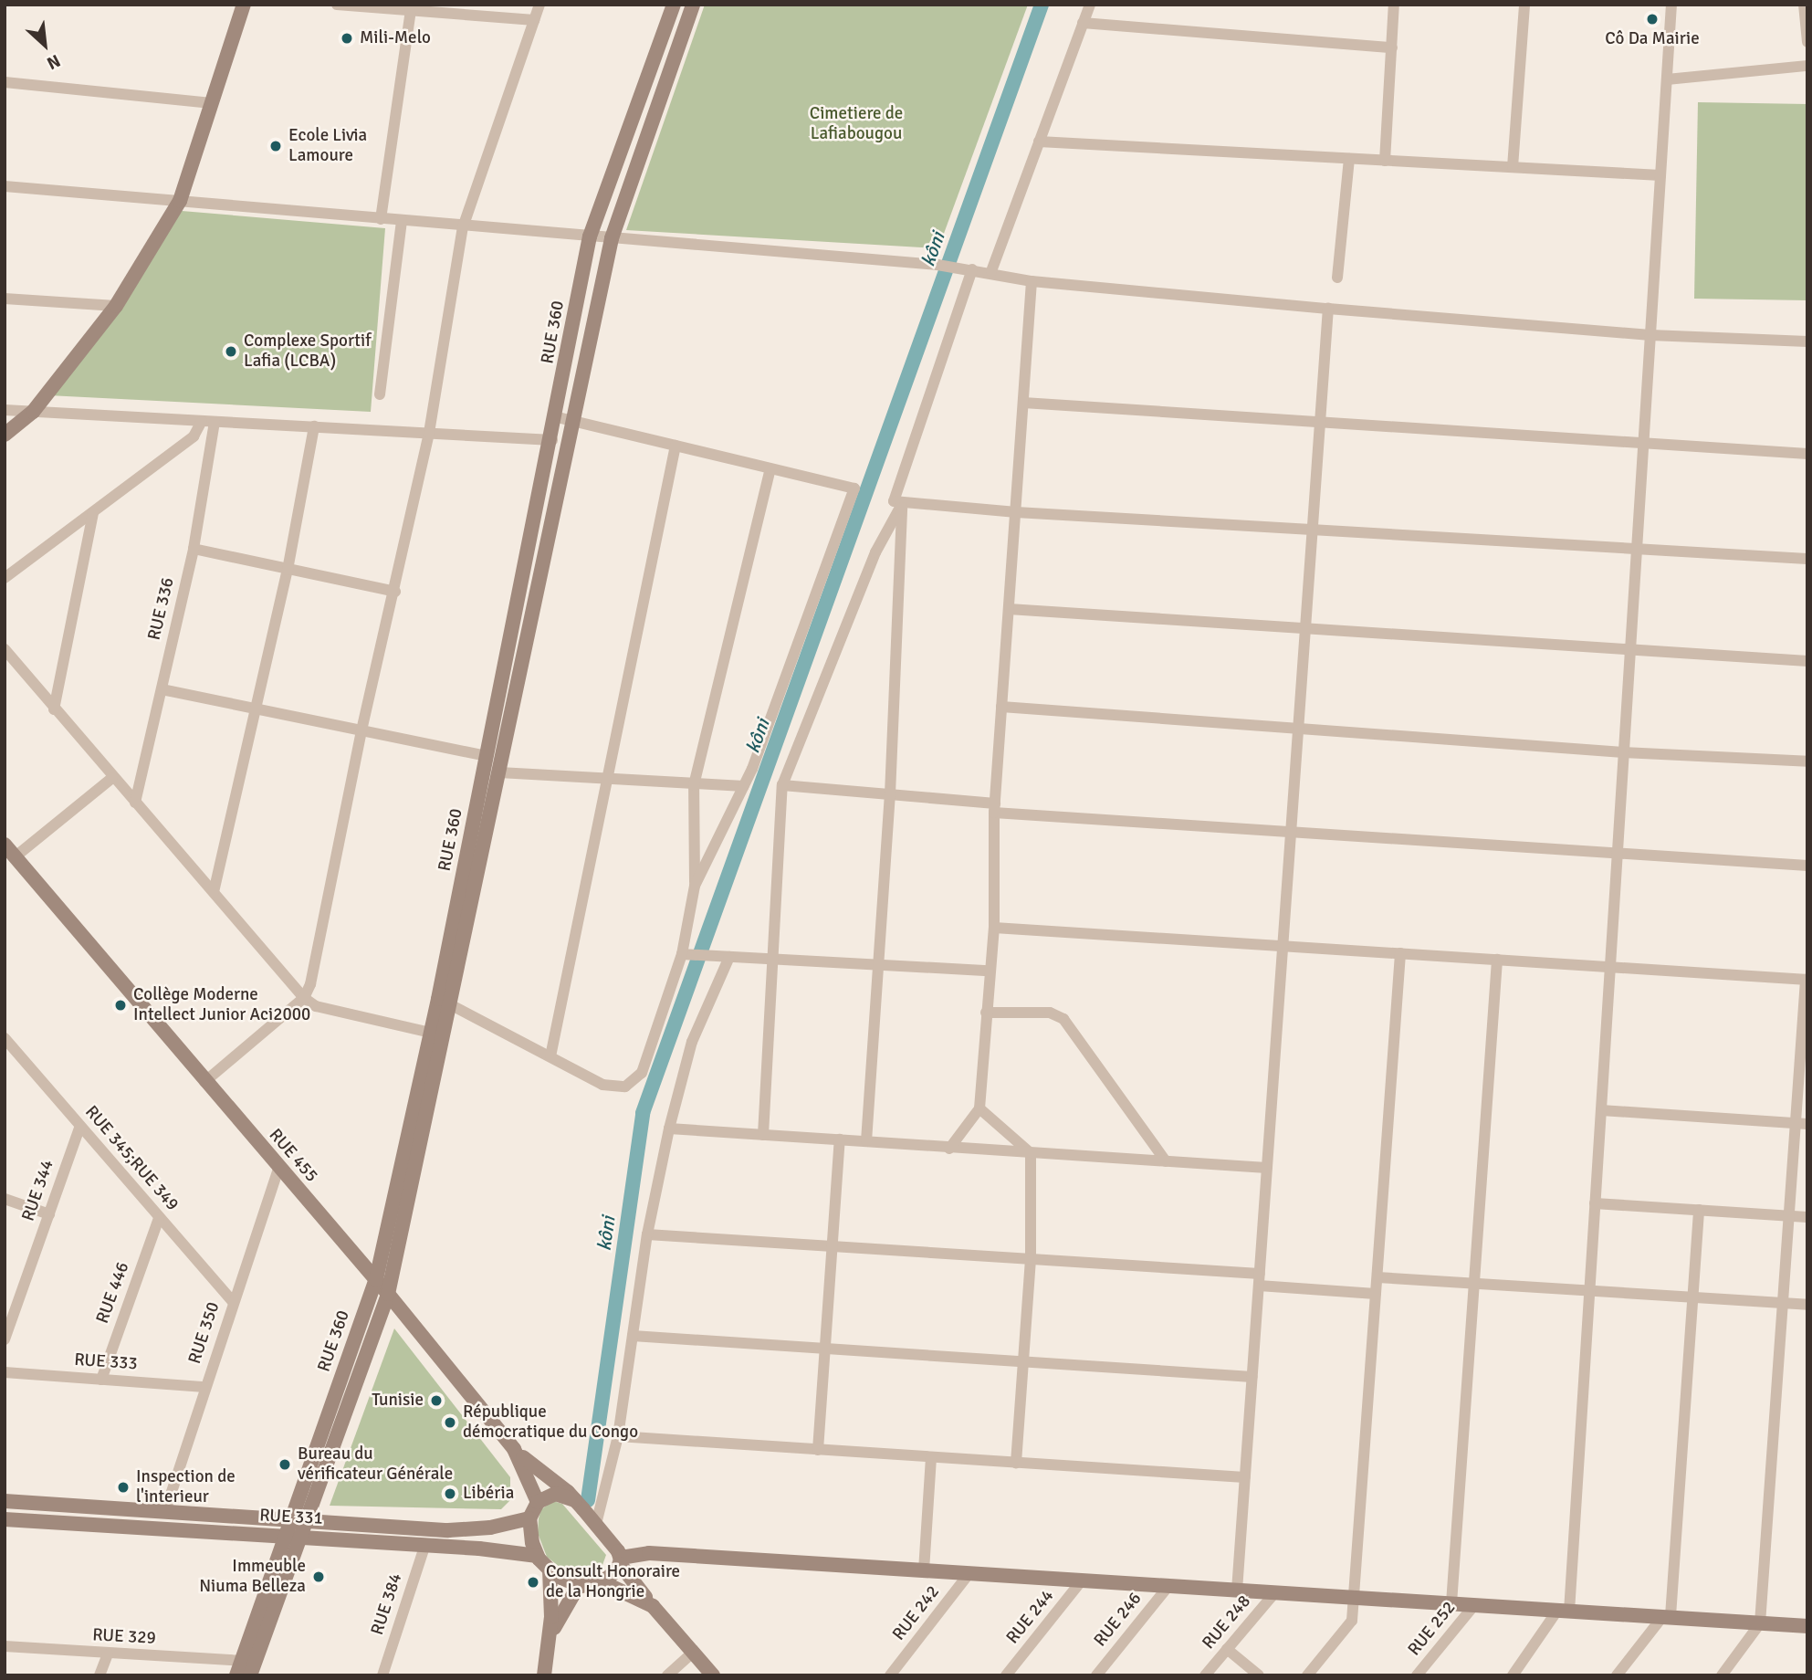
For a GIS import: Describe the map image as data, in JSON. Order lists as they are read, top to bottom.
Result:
{
  "streets": {
    "main road": ["RUE 360", "RUE 455", "RUE 331"],
    "street": [
      "RUE 336",
      "RUE 345;RUE 349",
      "RUE 344",
      "RUE 446",
      "RUE 350",
      "RUE 333",
      "RUE 384",
      "RUE 242",
      "RUE 244",
      "RUE 246",
      "RUE 248",
      "RUE 252",
      "RUE 329"
    ]
  },
  "crossings": [
    ["RUE 360", "RUE 455"],
    ["RUE 360", "RUE 331"],
    ["RUE 360", "RUE 329"],
    ["RUE 455", "RUE 350"],
    ["RUE 455", "RUE 331"],
    ["RUE 345;RUE 349", "RUE 344"],
    ["RUE 345;RUE 349", "RUE 446"],
    ["RUE 345;RUE 349", "RUE 350"],
    ["RUE 446", "RUE 333"],
    ["RUE 350", "RUE 333"],
    ["RUE 350", "RUE 331"],
    ["RUE 331", "RUE 384"]
  ],
  "water": ["kôni"],
  "parks": ["Cimetiere de Lafiabougou"],
  "places": [
    "Cô Da Mairie",
    "Mili-Melo",
    "Ecole Livia Lamoure",
    "Complexe Sportif Lafia (LCBA)",
    "Collège Moderne Intellect Junior Aci2000",
    "Tunisie",
    "République démocratique du Congo",
    "Bureau du vérificateur Générale",
    "Inspection de l'interieur",
    "Libéria",
    "Immeuble Niuma Belleza",
    "Consult Honoraire de la Hongrie"
  ],
  "north": "bottom right"
}
